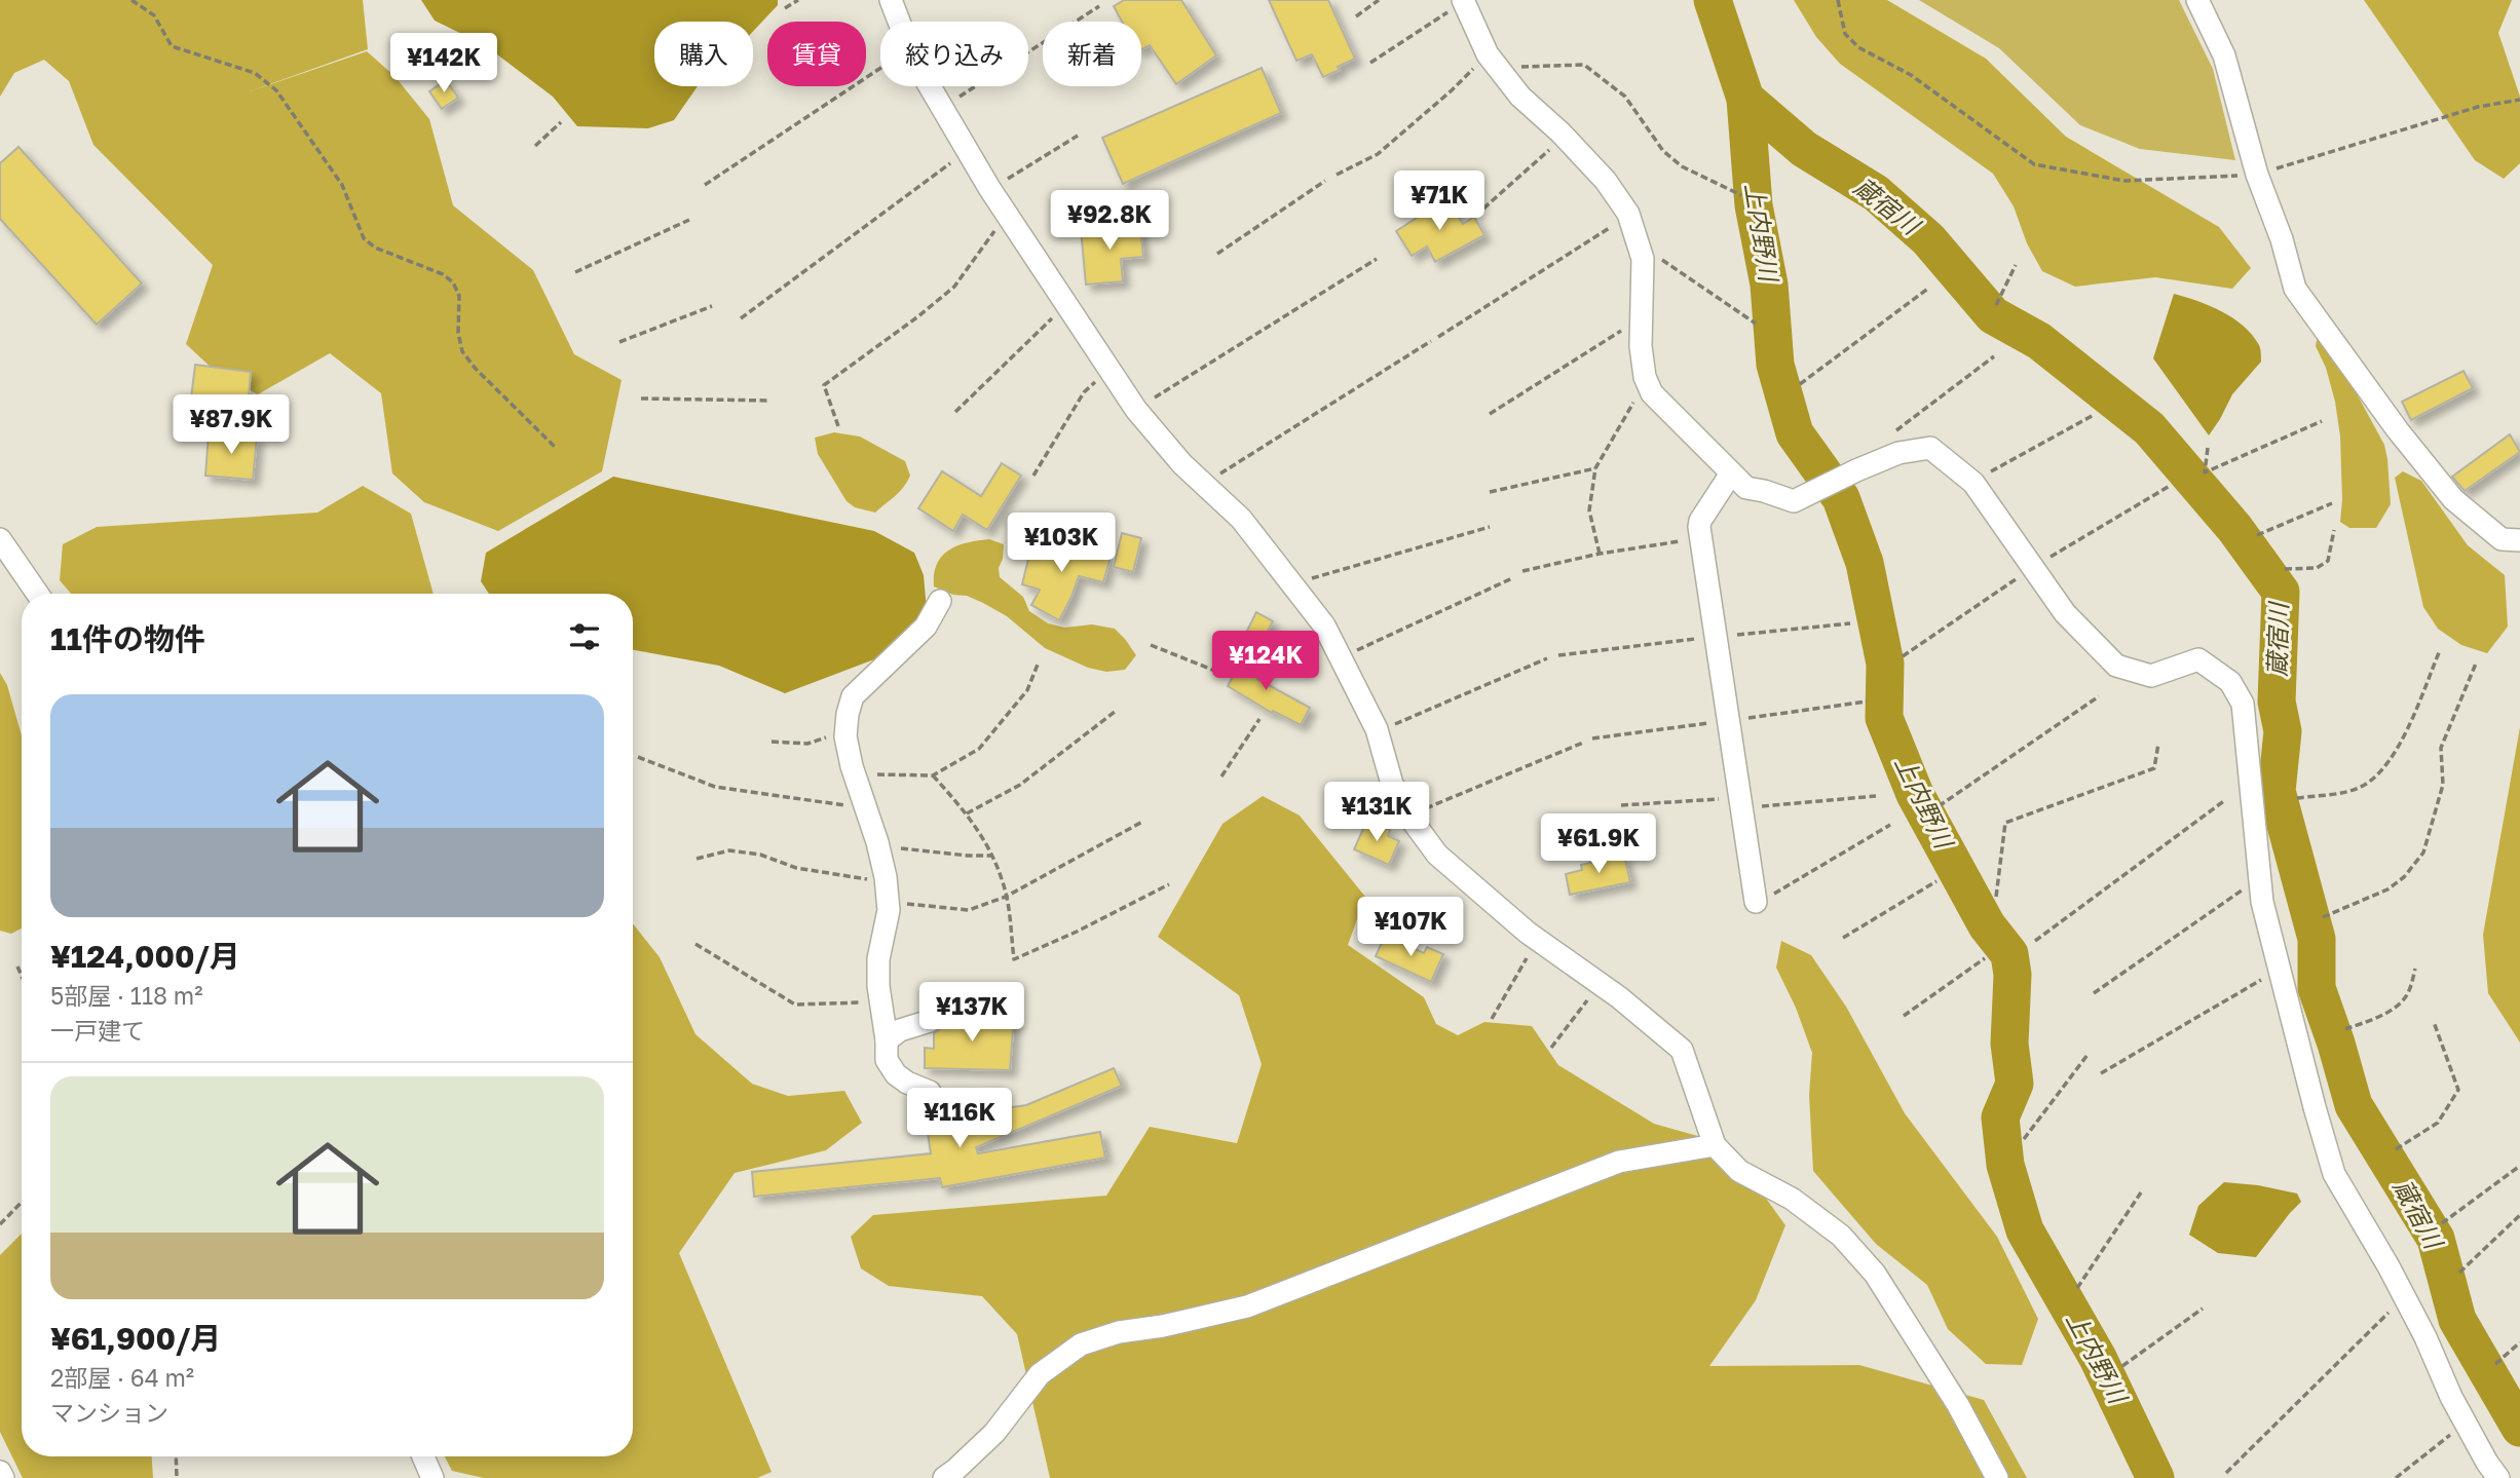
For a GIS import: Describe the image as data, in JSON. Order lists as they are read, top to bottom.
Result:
{
  "water": ["蔵宿川", "上内野川"],
  "page": {
    "chip": [
      "購入",
      "賃貸",
      "絞り込み",
      "新着"
    ],
    "price": [
      "¥142K",
      "¥71K",
      "¥92.8K",
      "¥87.9K",
      "¥103K",
      "¥124K",
      "¥131K",
      "¥61.9K",
      "¥107K",
      "¥137K",
      "¥116K"
    ],
    "heading": "11件の物件",
    "list": [
      {
        "name": "¥124,000/月",
        "note": "5部屋 · 118 m² · 一戸建て"
      },
      {
        "name": "¥61,900/月",
        "note": "2部屋 · 64 m² · マンション"
      }
    ]
  }
}
